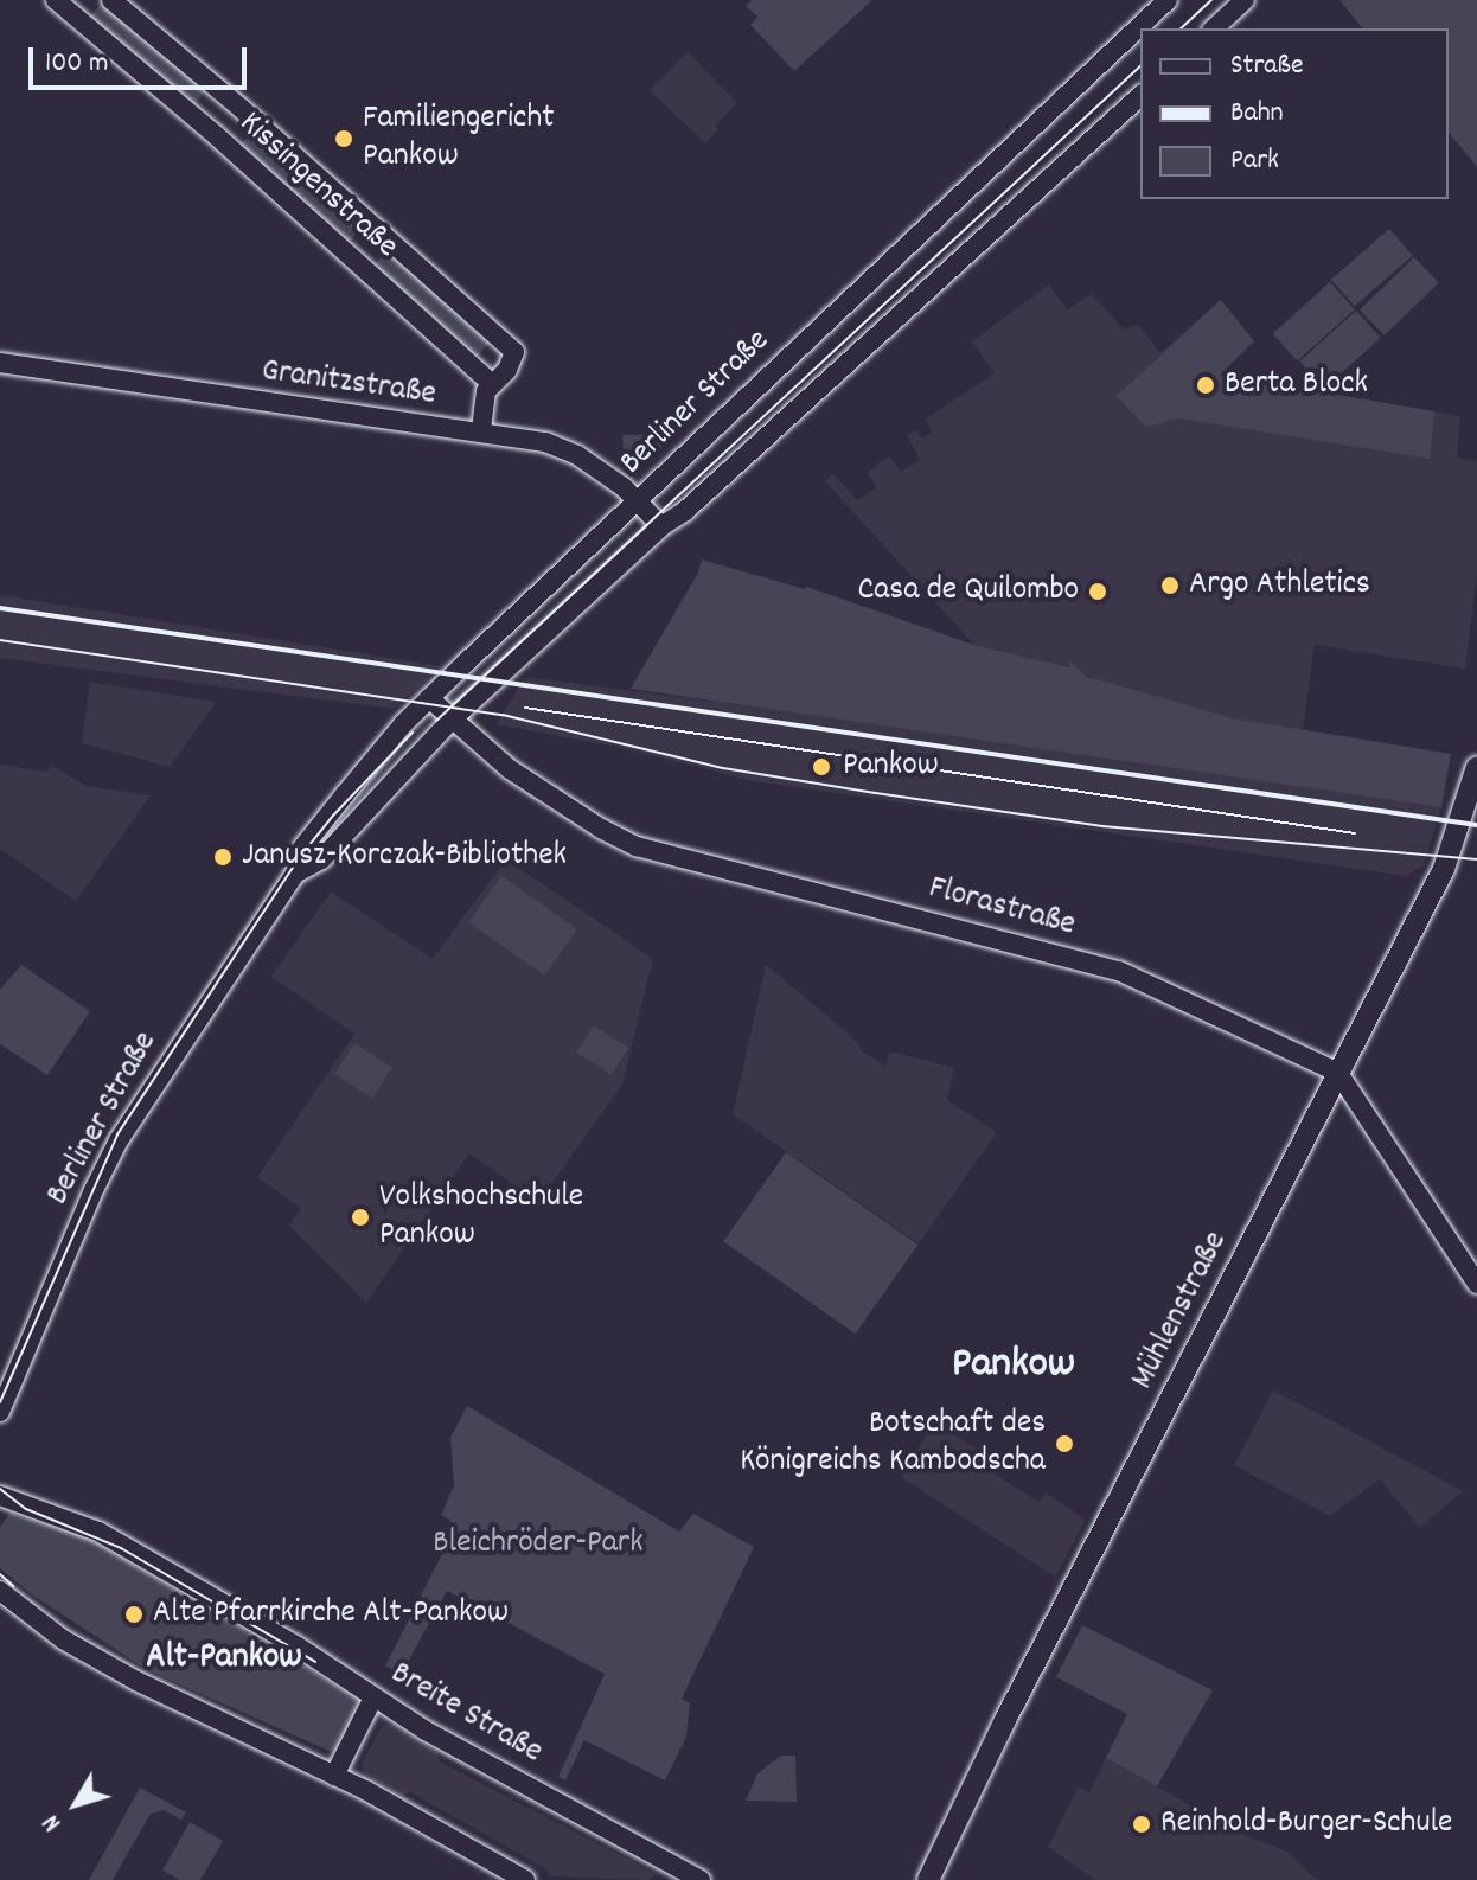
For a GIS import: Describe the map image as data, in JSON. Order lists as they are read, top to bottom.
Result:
{
  "streets": {
    "main road": [
      "Kissingenstraße",
      "Granitzstraße",
      "Berliner Straße",
      "Florastraße",
      "Mühlenstraße",
      "Breite Straße"
    ]
  },
  "crossings": [
    ["Kissingenstraße", "Granitzstraße"],
    ["Granitzstraße", "Berliner Straße"],
    ["Berliner Straße", "Florastraße"],
    ["Florastraße", "Mühlenstraße"]
  ],
  "districts": ["Pankow", "Alt-Pankow"],
  "parks": ["Bleichröder-Park"],
  "places": [
    "Familiengericht Pankow",
    "Berta Block",
    "Argo Athletics",
    "Casa de Quilombo",
    "Pankow",
    "Janusz-Korczak-Bibliothek",
    "Volkshochschule Pankow",
    "Botschaft des Königreichs Kambodscha",
    "Alte Pfarrkirche Alt-Pankow",
    "Reinhold-Burger-Schule"
  ],
  "legend": ["Straße", "Bahn", "Park"],
  "scale_bar": "100 m",
  "north": "bottom left"
}
